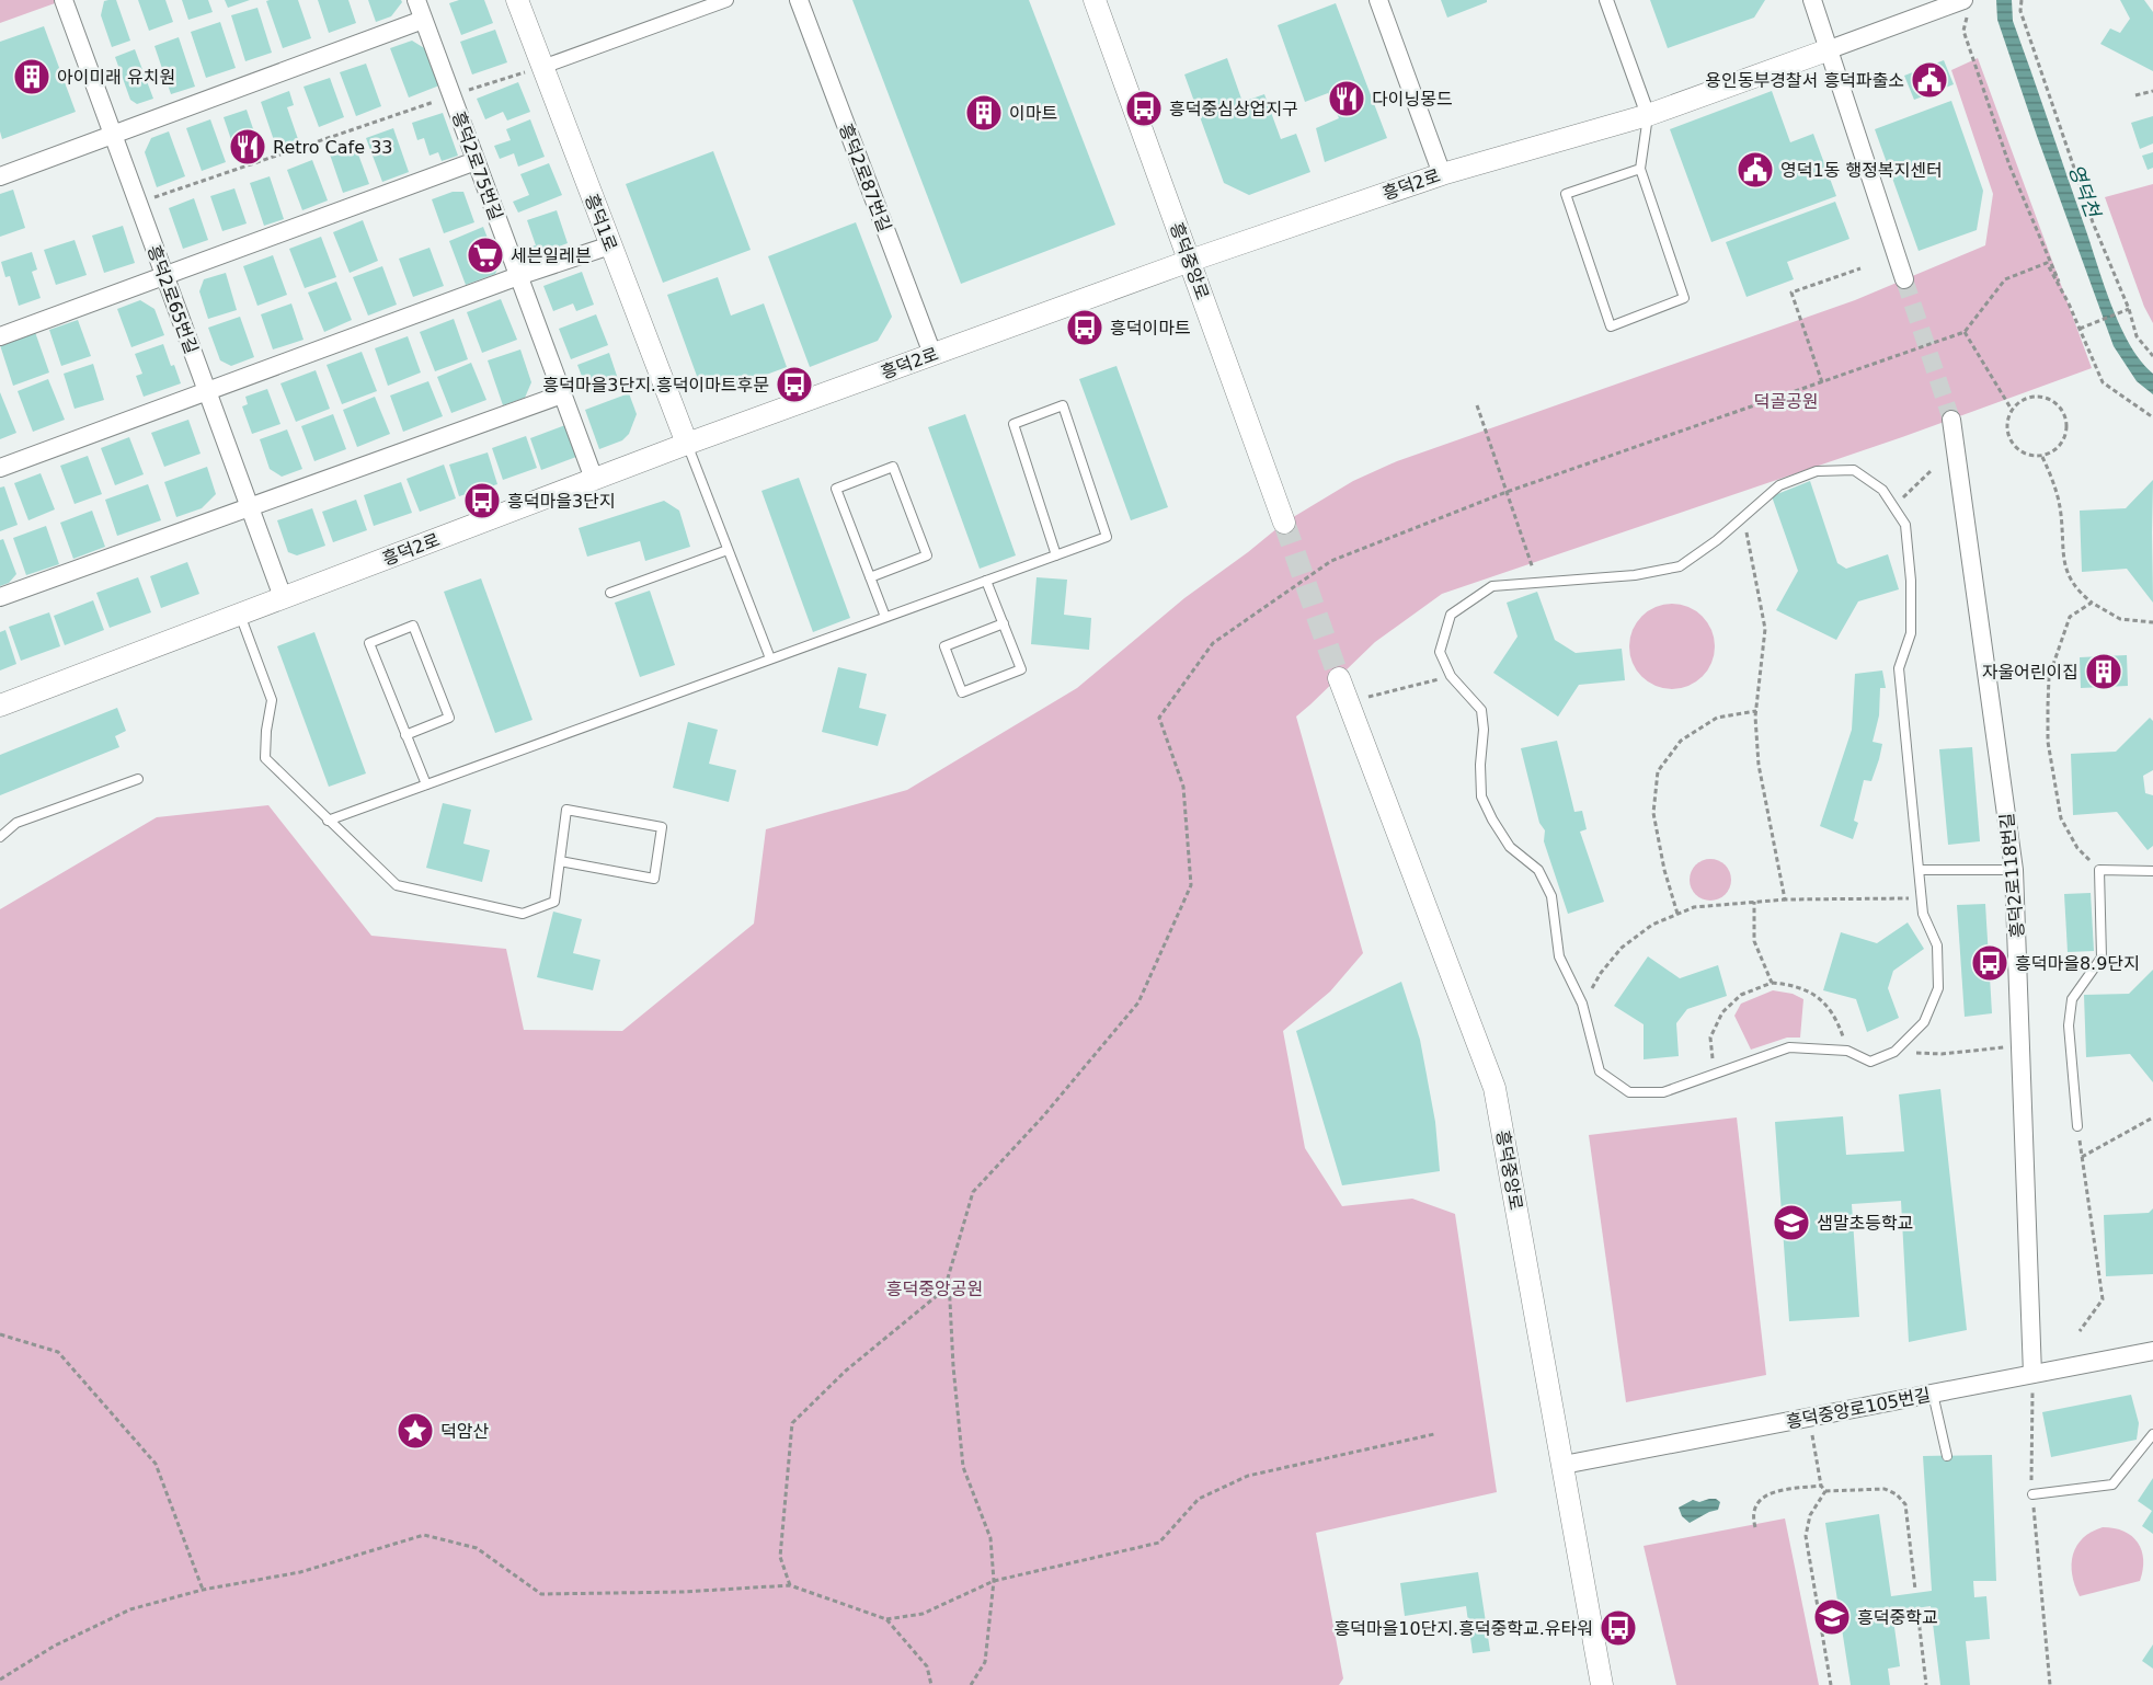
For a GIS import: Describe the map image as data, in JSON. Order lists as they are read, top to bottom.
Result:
{
  "streets": {
    "street": [
      "흥덕2로75번길",
      "흥덕2로87번길",
      "흥덕2로",
      "흥덕1로",
      "흥덕중앙로",
      "흥덕2로65번길",
      "흥덕2로118번길",
      "흥덕중앙로105번길"
    ]
  },
  "crossings": [
    ["흥덕2로75번길", "흥덕2로"],
    ["흥덕2로87번길", "흥덕2로"],
    ["흥덕2로", "흥덕1로"],
    ["흥덕2로", "흥덕중앙로"],
    ["흥덕2로", "흥덕2로65번길"],
    ["흥덕중앙로", "흥덕중앙로105번길"],
    ["흥덕2로118번길", "흥덕중앙로105번길"]
  ],
  "water": ["영덕천"],
  "parks": ["덕골공원", "흥덕중앙공원"],
  "places": {
    "building": ["아이미래 유치원", "이마트", "자울어린이집"],
    "public building": ["용인동부경찰서 흥덕파출소", "영덕1동 행정복지센터"],
    "restaurant": ["다이닝몽드", "Retro Cafe 33"],
    "bus stop": [
      "흥덕중심상업지구",
      "흥덕이마트",
      "흥덕마을3단지.흥덕이마트후문",
      "흥덕마을3단지",
      "흥덕마을8.9단지",
      "흥덕마을10단지.흥덕중학교.유타워"
    ],
    "supermarket": ["세븐일레븐"],
    "school or university": ["샘말초등학교", "흥덕중학교"],
    "place": ["덕암산"]
  }
}
